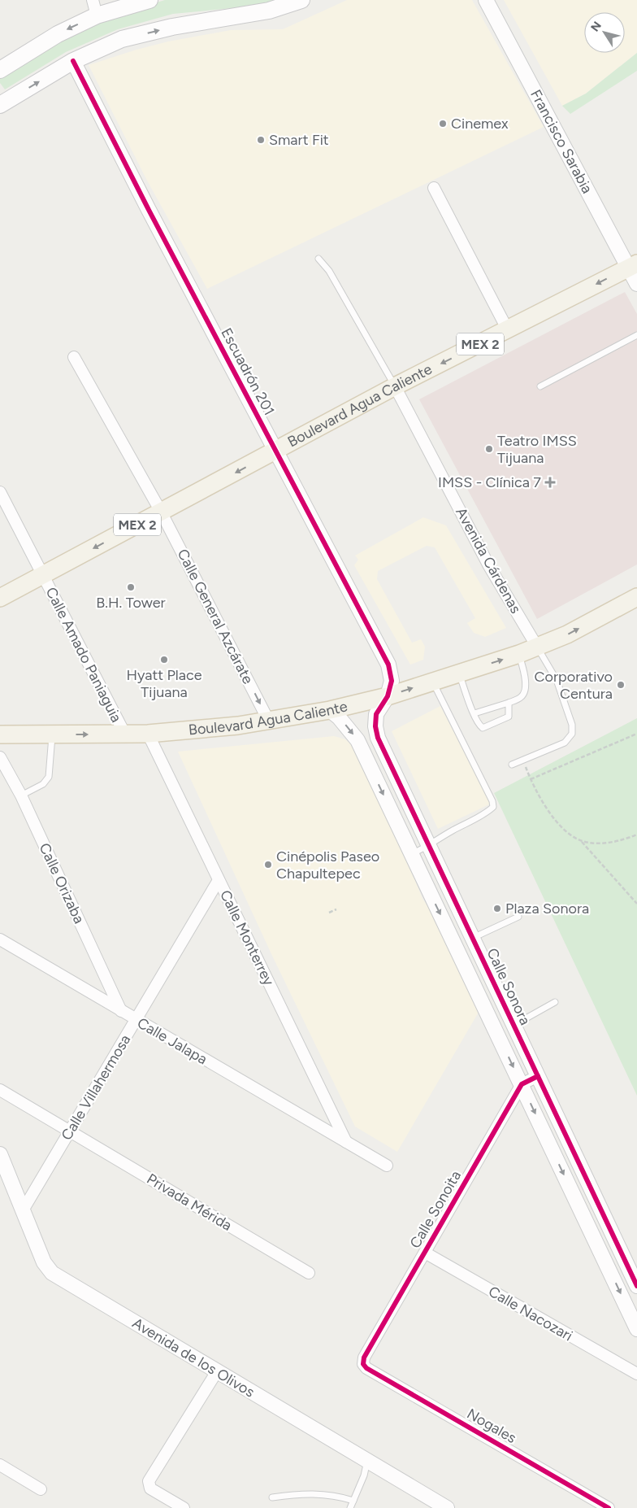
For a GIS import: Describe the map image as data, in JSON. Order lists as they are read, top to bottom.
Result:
{
  "streets": {
    "main road": ["MEX 2", "Boulevard Agua Caliente"],
    "street": [
      "Francisco Sarabia",
      "Escuadrón 201",
      "Avenida Cárdenas",
      "Calle General Azcárate",
      "Calle Amado Paniaguia",
      "Calle Orizaba",
      "Calle Monterrey",
      "Calle Sonora",
      "Calle Jalapa",
      "Calle Villahermosa",
      "Privada Mérida",
      "Calle Sonoita",
      "Calle Nacozari",
      "Avenida de los Olivos",
      "Nogales"
    ]
  },
  "crossings": [
    ["Francisco Sarabia", "Boulevard Agua Caliente"],
    ["Escuadrón 201", "Boulevard Agua Caliente"],
    ["Escuadrón 201", "Calle Sonora"],
    ["Boulevard Agua Caliente", "Avenida Cárdenas"],
    ["Boulevard Agua Caliente", "Calle General Azcárate"],
    ["Boulevard Agua Caliente", "Calle Amado Paniaguia"],
    ["Boulevard Agua Caliente", "Calle Monterrey"],
    ["Boulevard Agua Caliente", "Calle Sonora"],
    ["Calle Orizaba", "Calle Jalapa"],
    ["Calle Monterrey", "Calle Jalapa"],
    ["Calle Monterrey", "Calle Villahermosa"],
    ["Calle Jalapa", "Calle Villahermosa"],
    ["Calle Villahermosa", "Privada Mérida"],
    ["Calle Villahermosa", "Avenida de los Olivos"],
    ["Calle Sonoita", "Calle Nacozari"],
    ["Calle Sonoita", "Nogales"]
  ],
  "one_way": ["Calle General Azcárate"],
  "places": {
    "other": [
      "Cinemex",
      "Smart Fit",
      "Teatro IMSS Tijuana",
      "B.H. Tower",
      "Hyatt Place Tijuana",
      "Corporativo Centura",
      "Cinépolis Paseo Chapultepec",
      "Plaza Sonora"
    ],
    "health": ["IMSS - Clínica 7"]
  },
  "north": "top left"
}
